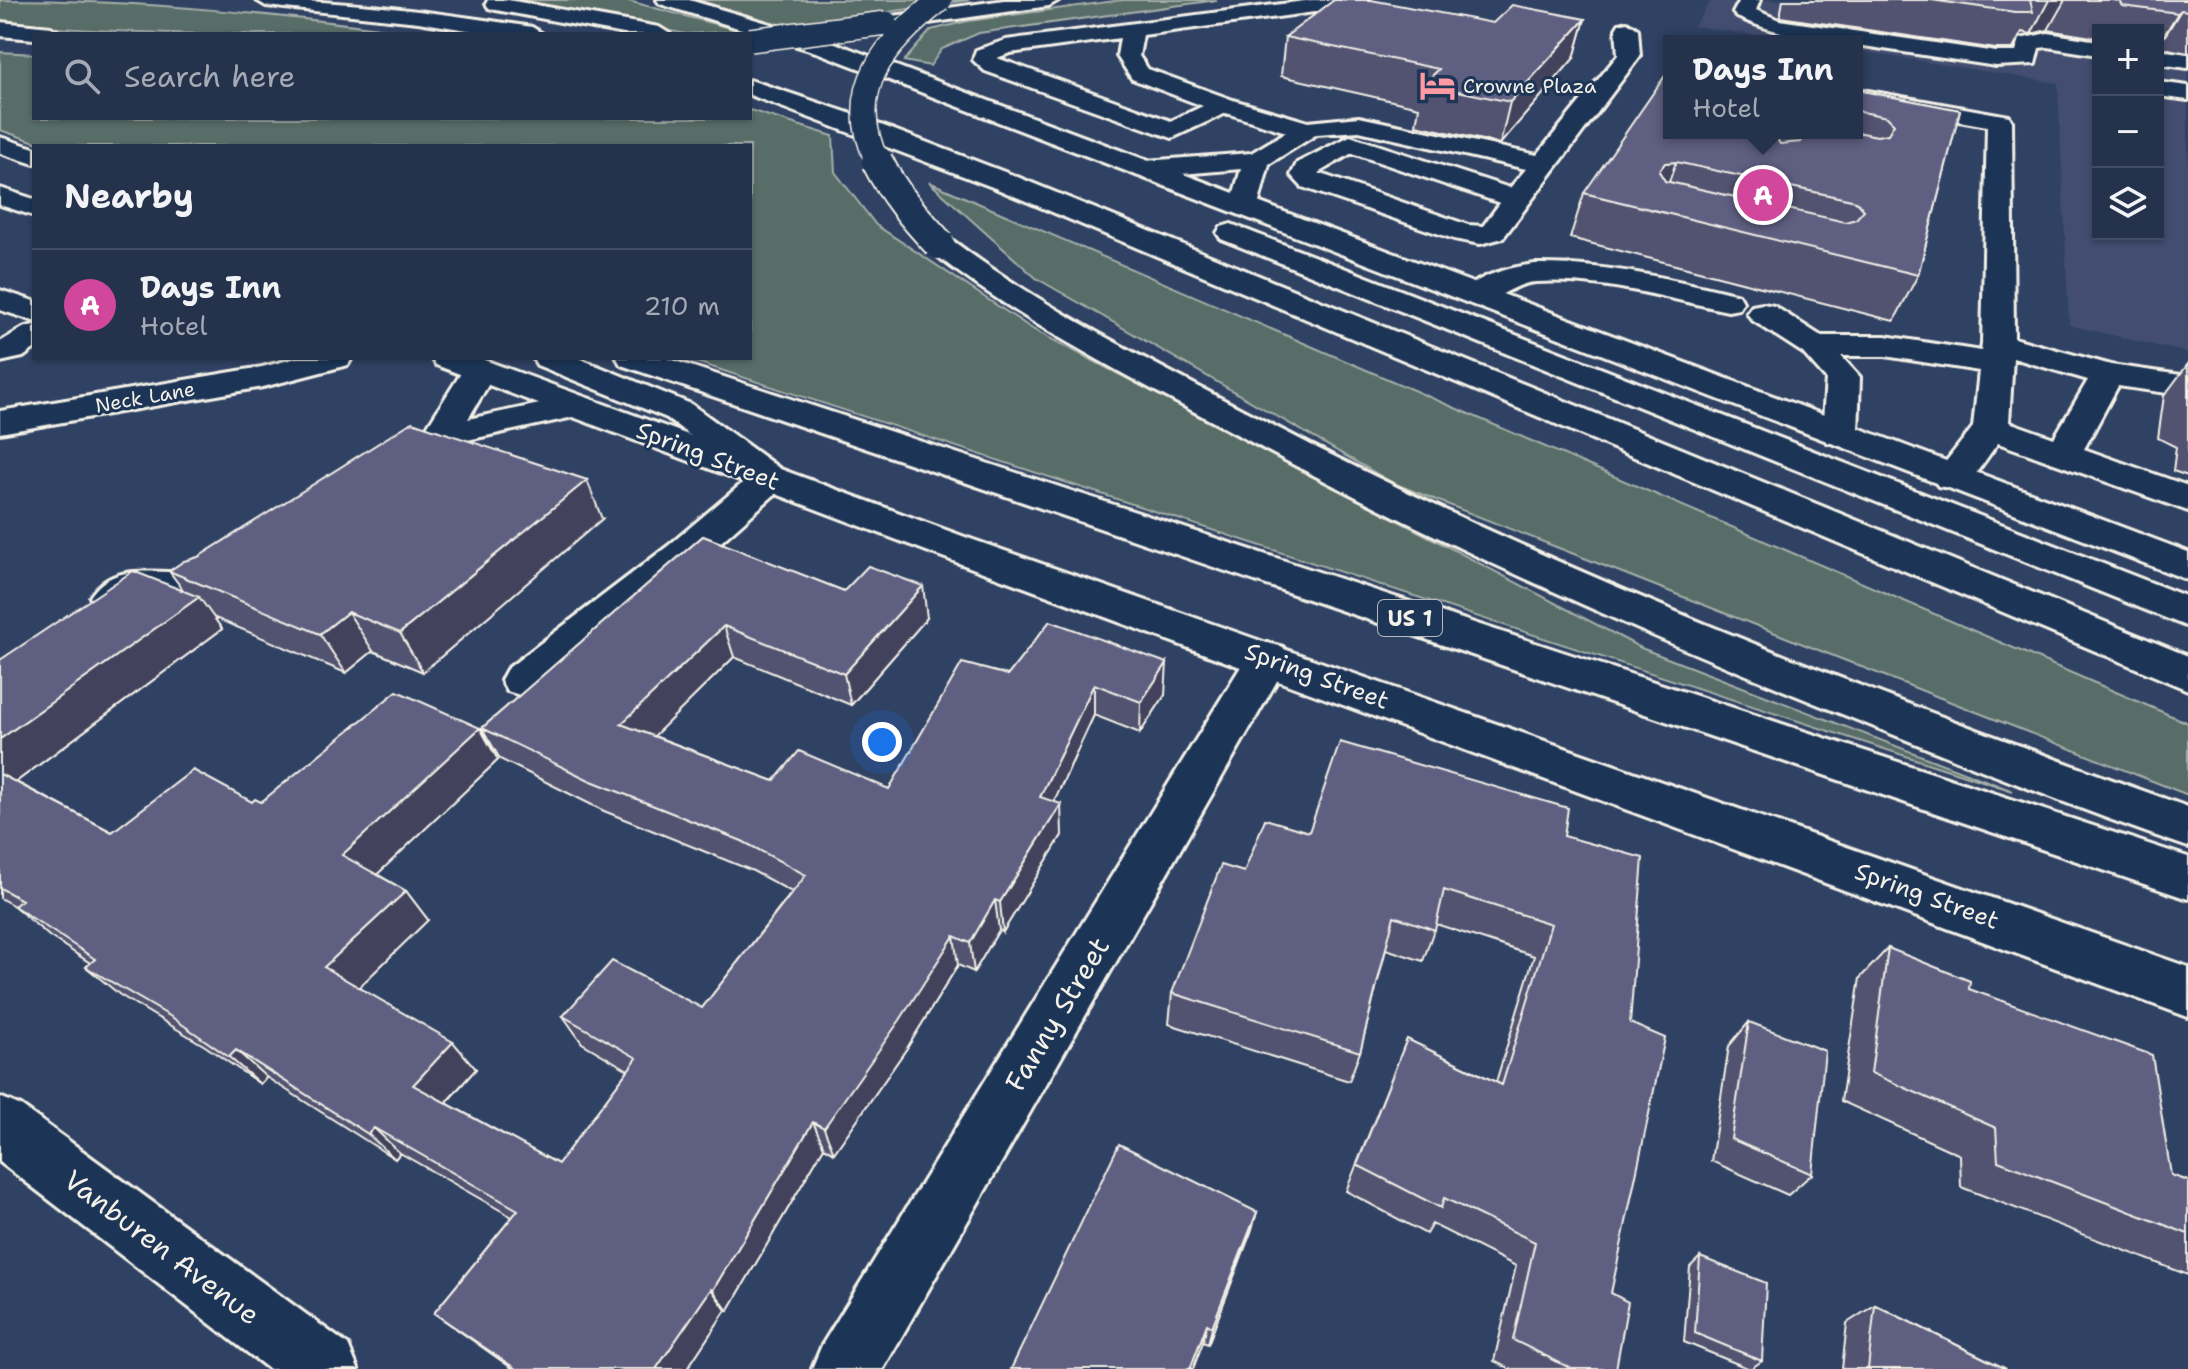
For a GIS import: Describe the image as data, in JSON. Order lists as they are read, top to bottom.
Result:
{
  "streets": {
    "main road": [
      "Neck Lane",
      "Spring Street",
      "US 1",
      "Fanny Street",
      "Vanburen Avenue"
    ]
  },
  "crossings": [
    ["Spring Street", "Fanny Street"]
  ],
  "places": {
    "hotel": ["Crowne Plaza"]
  },
  "page": {
    "map_buttons": ["+", "−"],
    "search": "Search here",
    "popup": ["Days Inn", "Hotel"],
    "heading": "Nearby",
    "pins": "A",
    "list": [
      {
        "mark": "A",
        "name": "Days Inn",
        "note": "Hotel",
        "value": "210 m"
      }
    ]
  }
}
